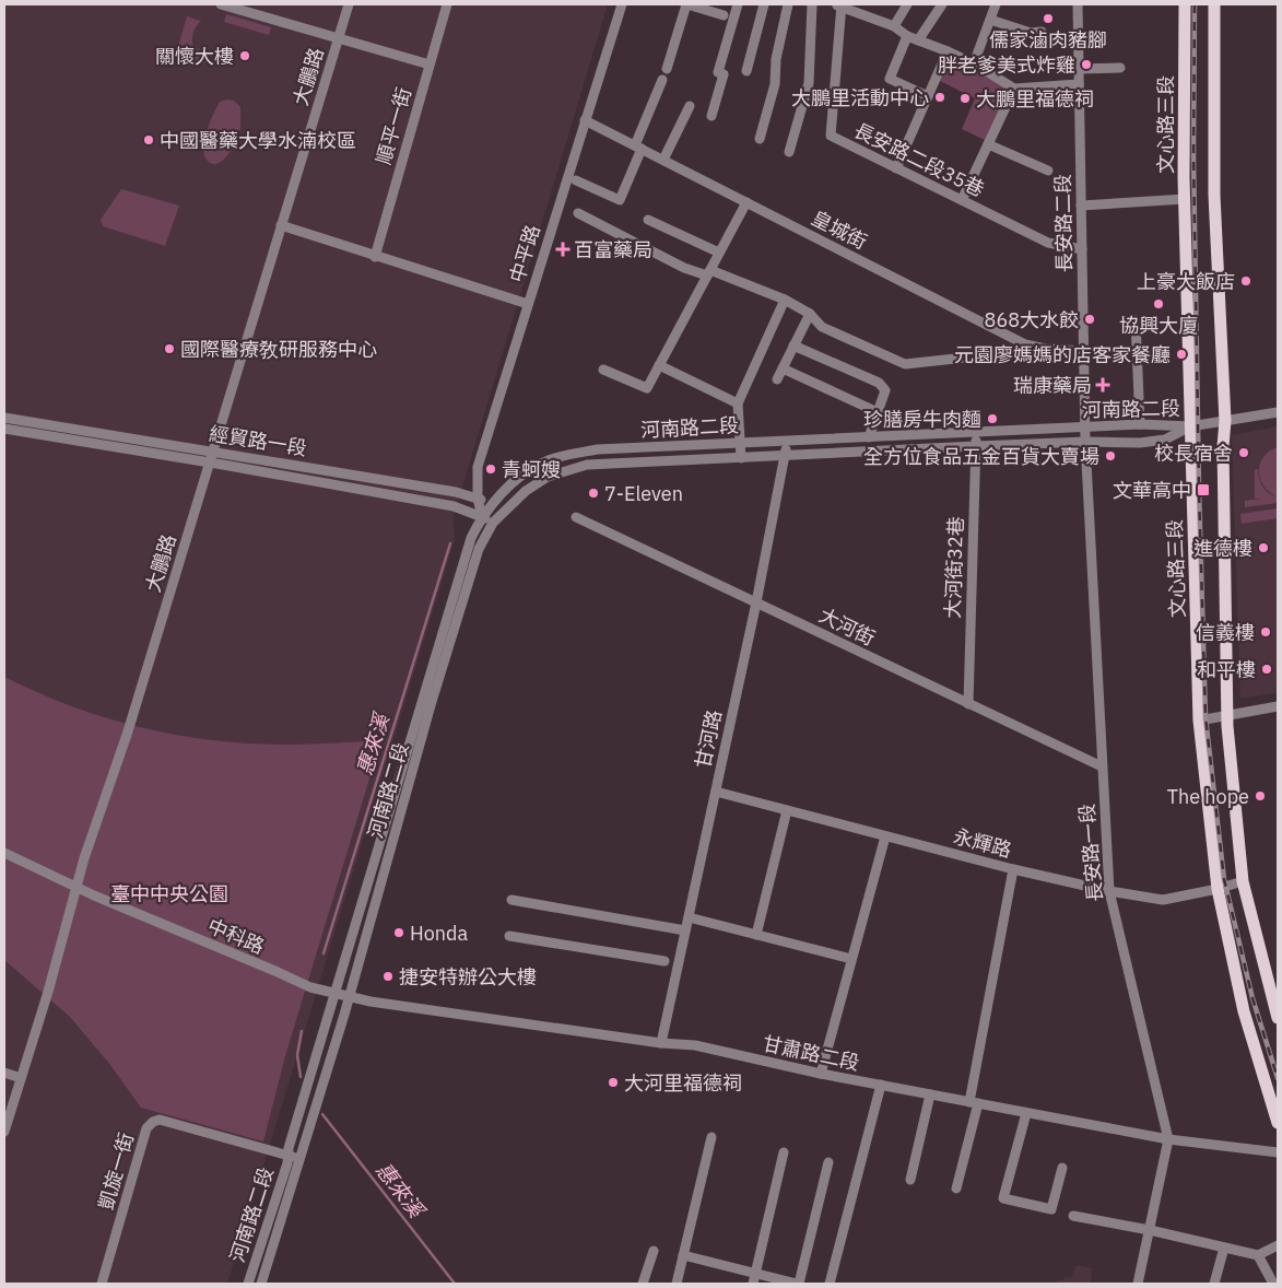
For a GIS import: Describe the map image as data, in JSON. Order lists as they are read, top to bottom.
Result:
{
  "streets": {
    "main road": ["文心路三段"],
    "street": [
      "大鵬路",
      "順平一街",
      "長安路二段35巷",
      "長安路二段",
      "皇城街",
      "中平路",
      "河南路二段",
      "經貿路一段",
      "大河街32巷",
      "大河街",
      "甘河路",
      "永輝路",
      "長安路一段",
      "中科路",
      "甘肅路二段",
      "凱旋一街"
    ]
  },
  "crossings": [
    ["大鵬路", "經貿路一段"],
    ["大鵬路", "中科路"],
    ["文心路三段", "河南路二段"],
    ["文心路三段", "永輝路"],
    ["長安路二段35巷", "長安路二段"],
    ["長安路二段", "皇城街"],
    ["長安路二段", "河南路二段"],
    ["長安路二段", "長安路一段"],
    ["皇城街", "中平路"],
    ["中平路", "河南路二段"],
    ["中平路", "經貿路一段"],
    ["河南路二段", "經貿路一段"],
    ["河南路二段", "大河街32巷"],
    ["河南路二段", "甘河路"],
    ["河南路二段", "長安路一段"],
    ["河南路二段", "中科路"],
    ["河南路二段", "甘肅路二段"],
    ["河南路二段", "凱旋一街"],
    ["大河街32巷", "大河街"],
    ["大河街", "甘河路"],
    ["大河街", "長安路一段"],
    ["甘河路", "永輝路"],
    ["甘河路", "甘肅路二段"],
    ["永輝路", "長安路一段"],
    ["長安路一段", "甘肅路二段"],
    ["中科路", "甘肅路二段"]
  ],
  "water": ["惠來溪"],
  "parks": ["臺中中央公園"],
  "places": {
    "other": [
      "儒家滷肉豬腳",
      "關懷大樓",
      "胖老爹美式炸雞",
      "大鵬里活動中心",
      "大鵬里福德祠",
      "中國醫藥大學水湳校區",
      "上豪大飯店",
      "協興大廈",
      "868大水餃",
      "國際醫療敎研服務中心",
      "元園廖媽媽的店客家餐廳",
      "珍膳房牛肉麵",
      "校長宿舍",
      "全方位食品五金百貨大賣場",
      "青蚵嫂",
      "7-Eleven",
      "進德樓",
      "信義樓",
      "和平樓",
      "The hope",
      "Honda",
      "捷安特辦公大樓",
      "大河里福德祠"
    ],
    "health": ["百富藥局", "瑞康藥局"],
    "transit": ["文華高中"]
  }
}
